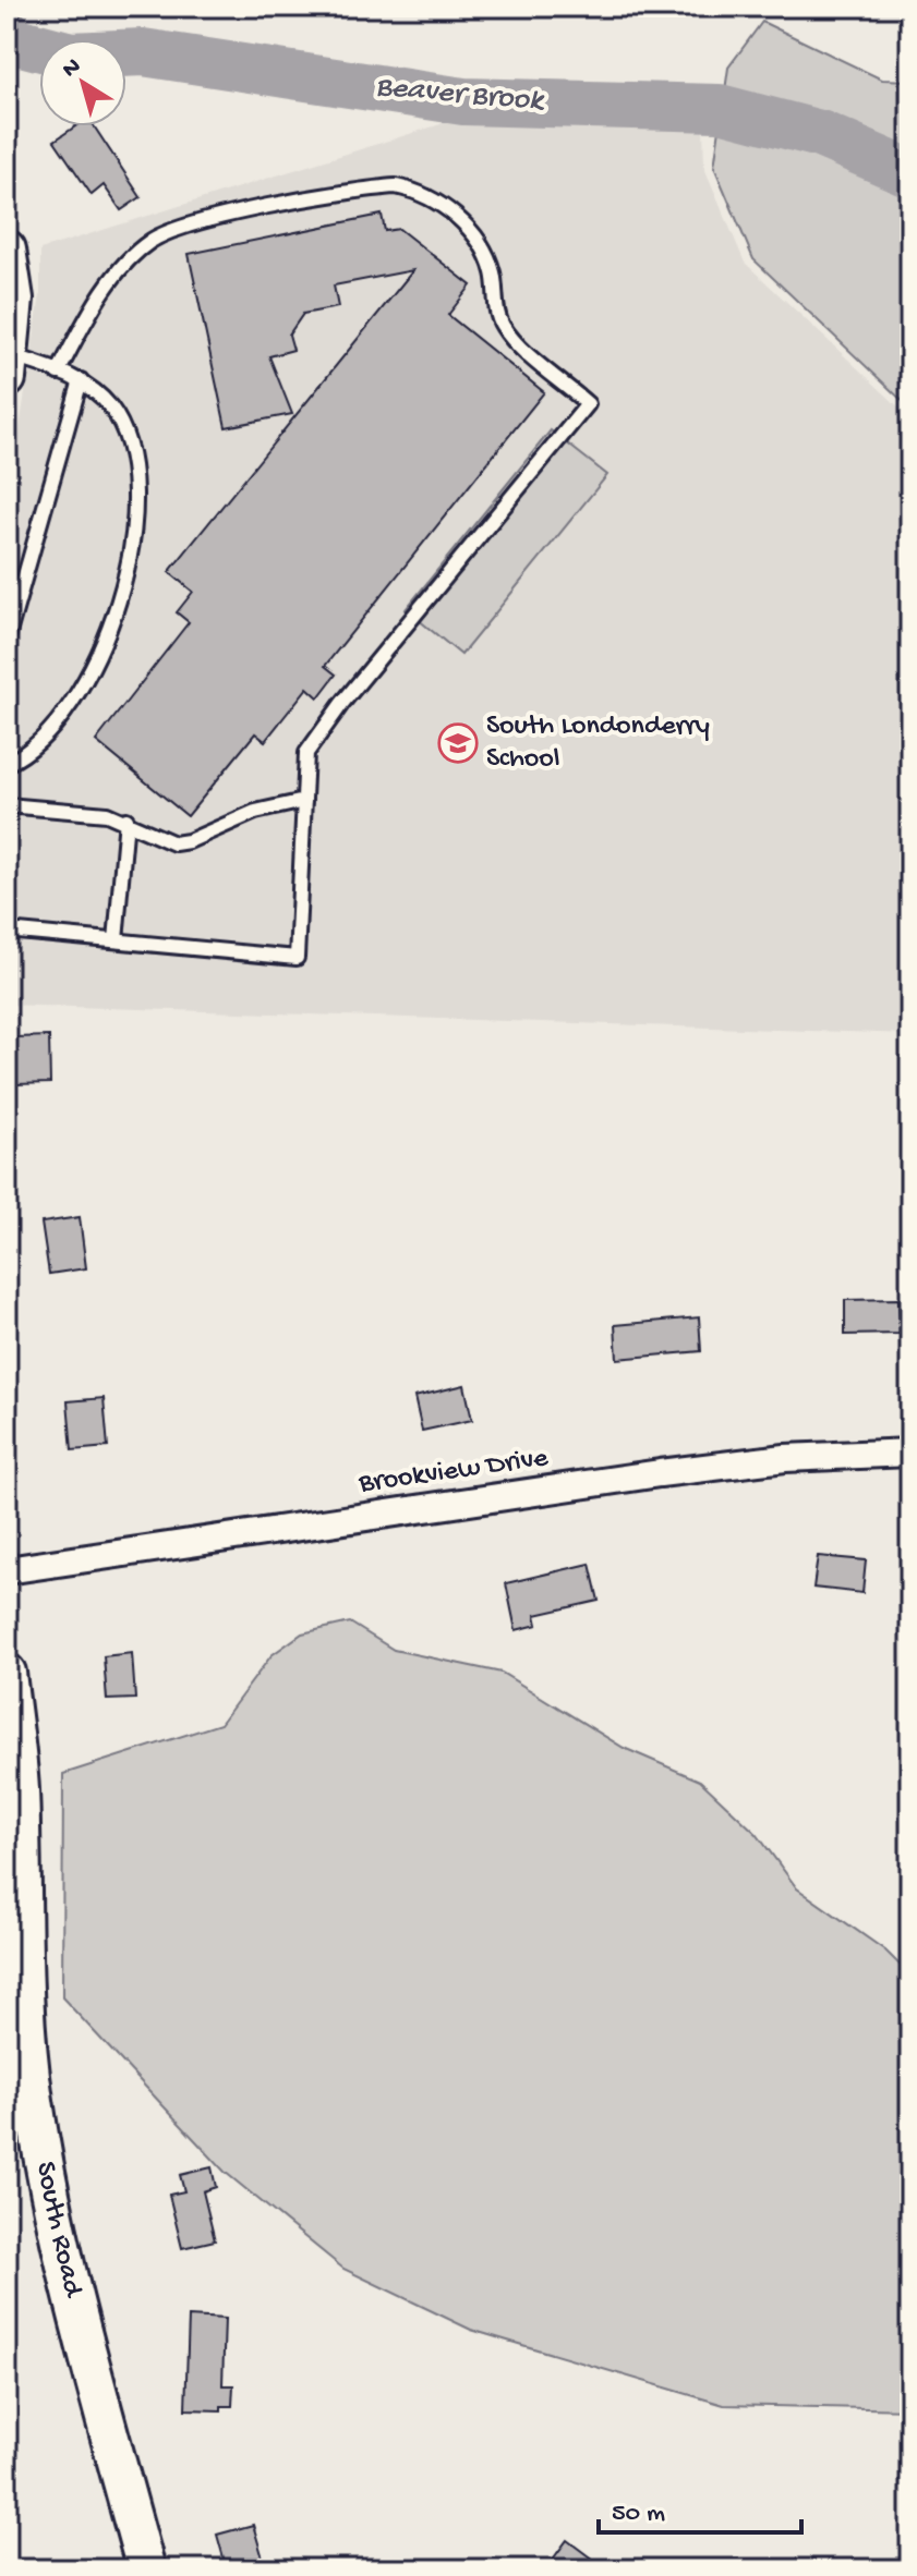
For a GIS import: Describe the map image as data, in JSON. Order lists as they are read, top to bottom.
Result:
{
  "streets": {
    "street": ["Brookview Drive", "South Road"]
  },
  "water": ["Beaver Brook"],
  "places": {
    "school or university": ["South Londonderry School"]
  },
  "scale_bar": "50 m",
  "north": "top left"
}
